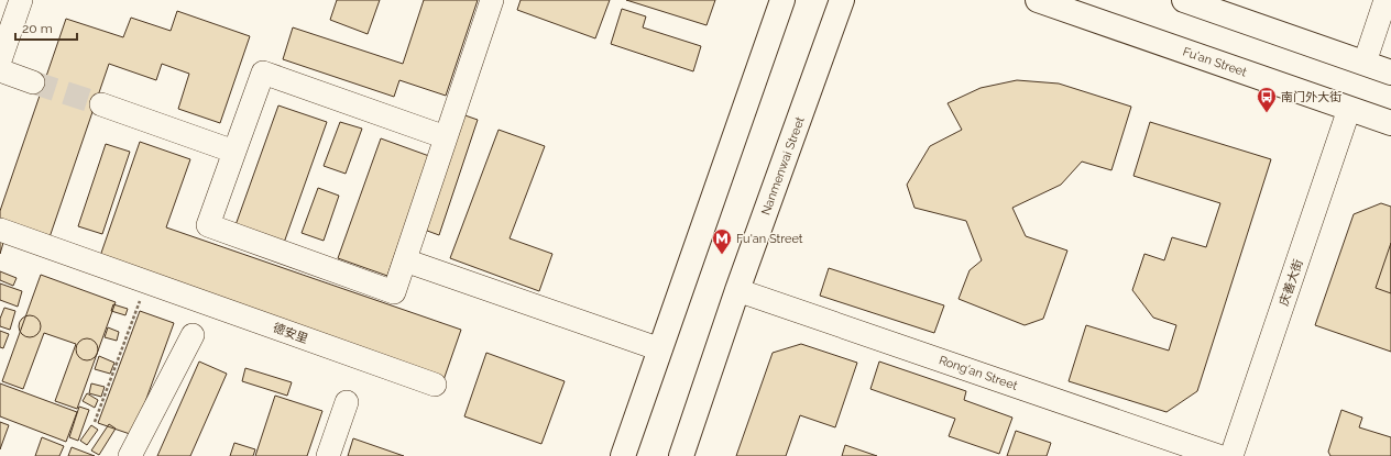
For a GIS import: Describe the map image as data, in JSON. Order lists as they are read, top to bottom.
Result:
{
  "streets": {
    "main road": ["Fu'an Street", "Nanmenwai Street"],
    "street": ["庆善大街", "德安里", "Rong'an Street"]
  },
  "crossings": [
    ["Fu'an Street", "庆善大街"],
    ["Nanmenwai Street", "Rong'an Street"]
  ],
  "places": {
    "bus stop": ["南门外大街"],
    "metro station": ["Fu'an Street"]
  },
  "scale_bar": "20 m"
}
